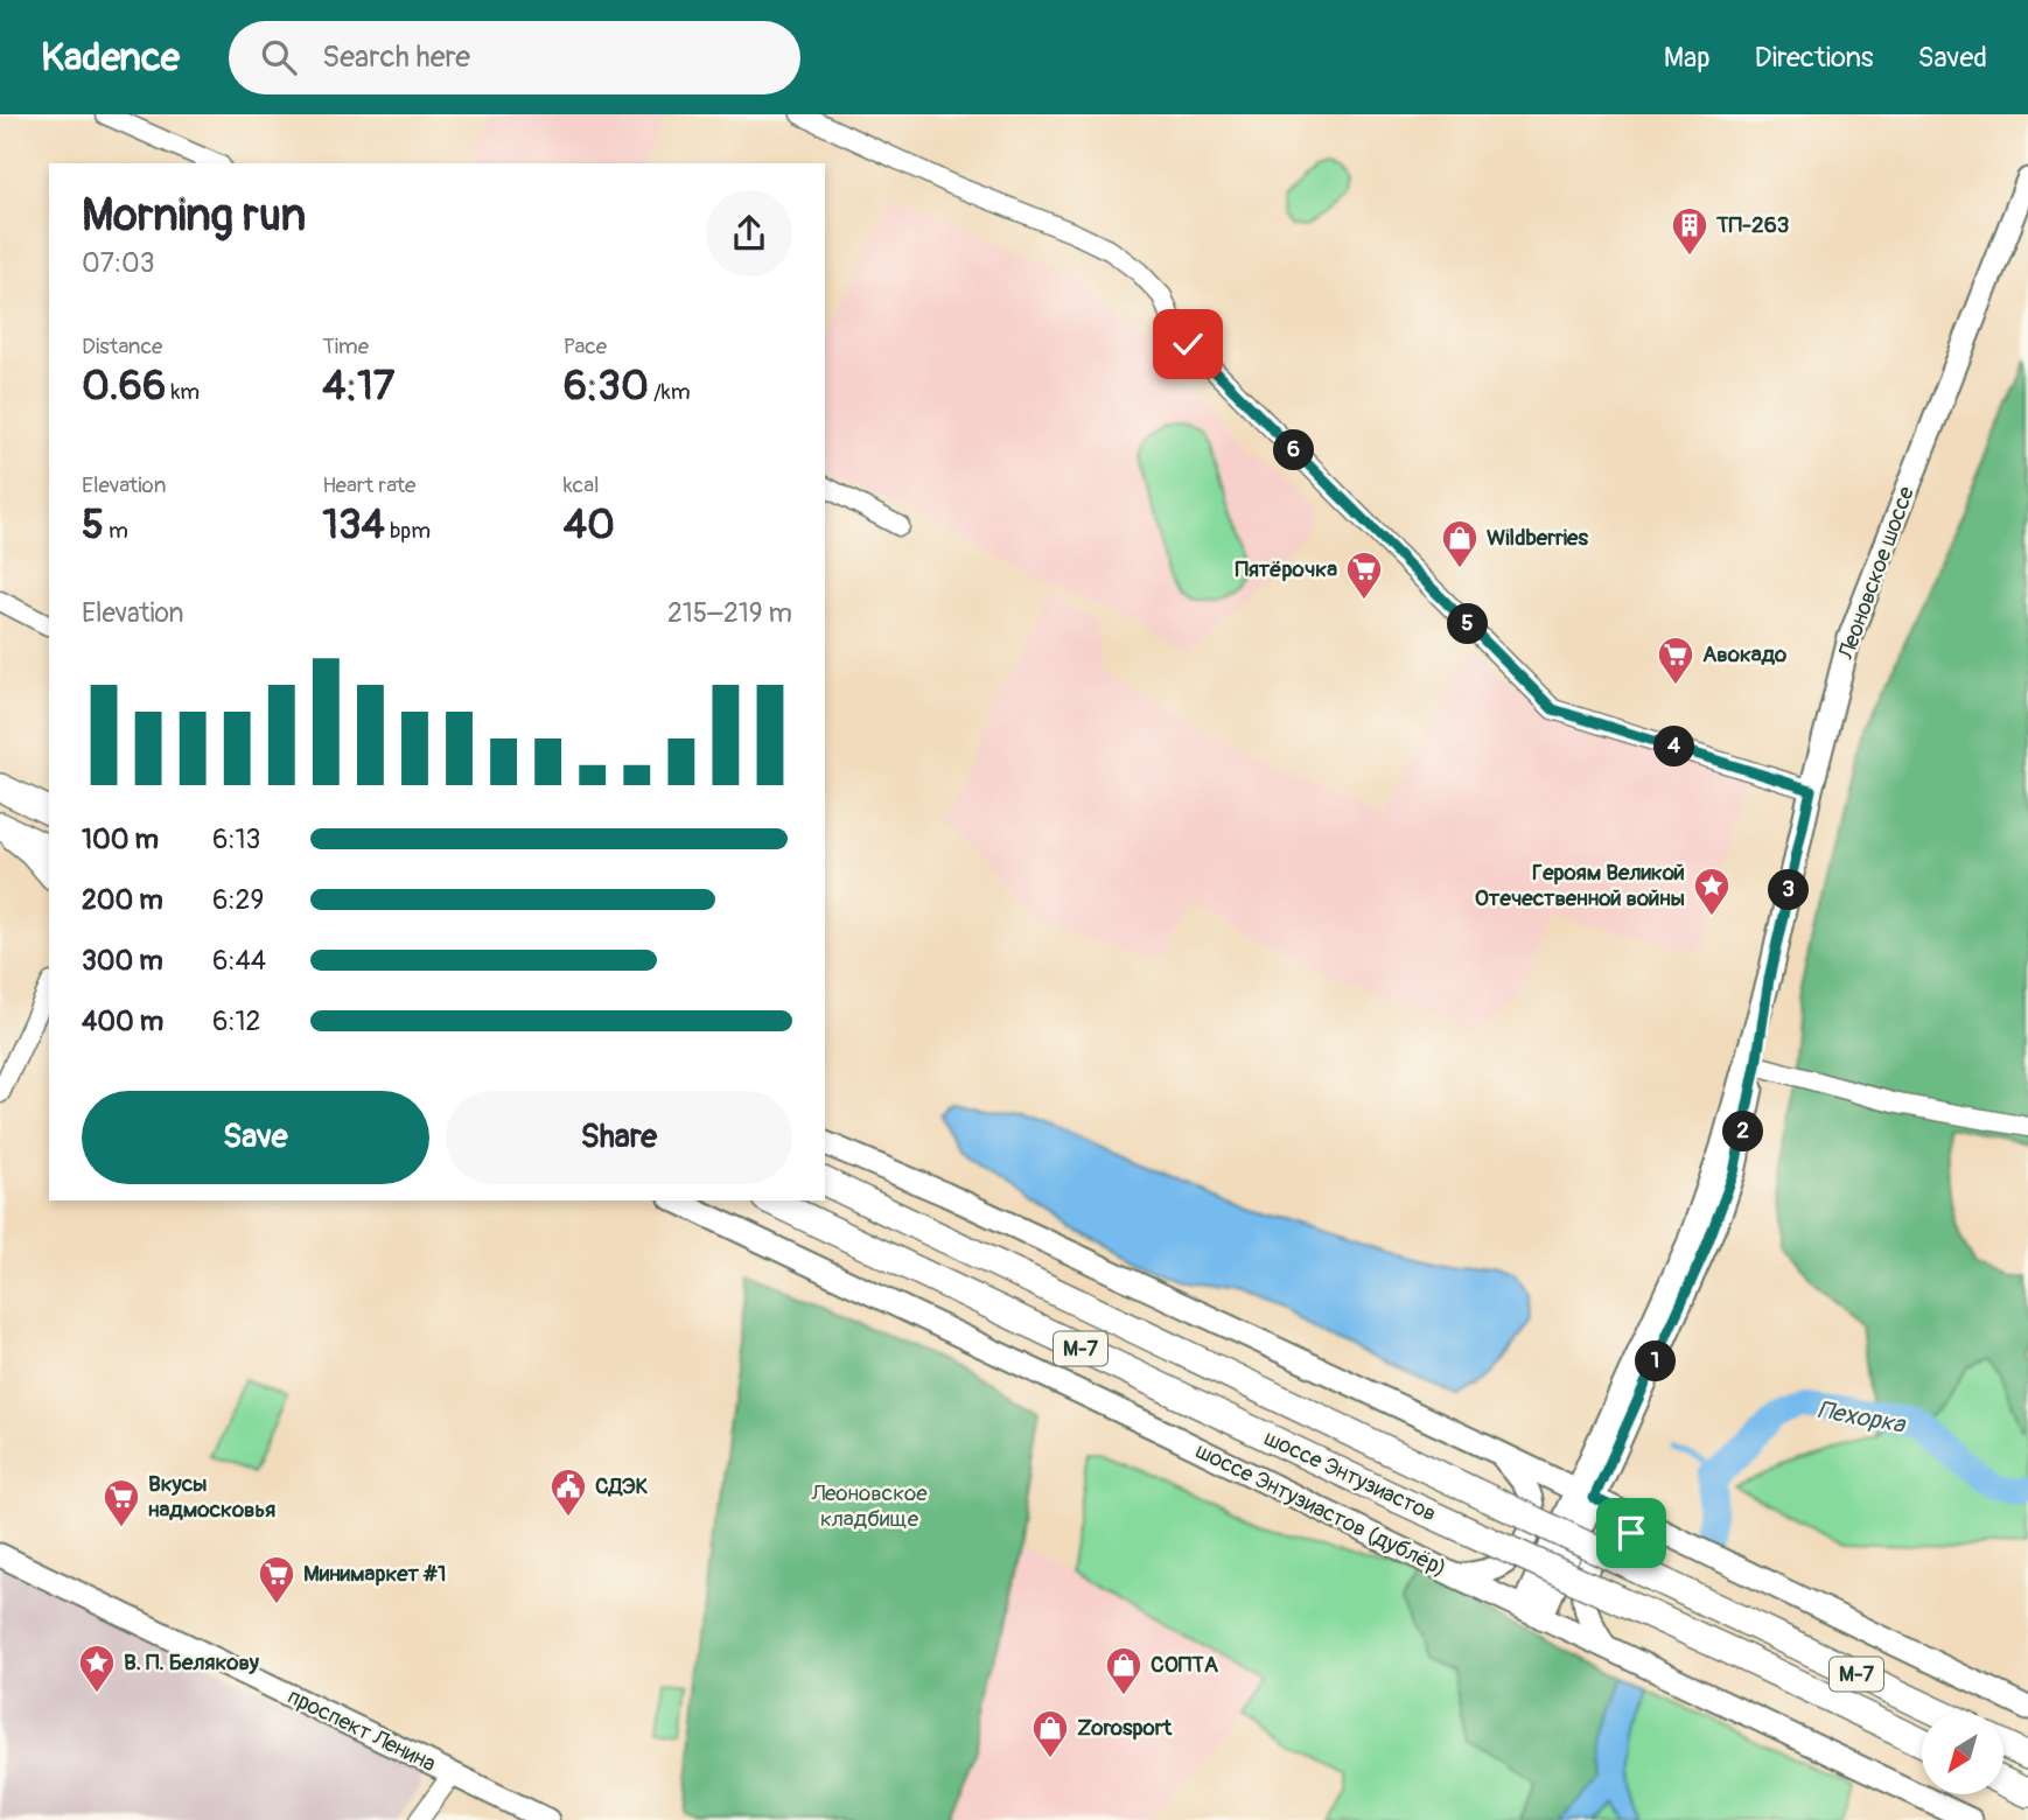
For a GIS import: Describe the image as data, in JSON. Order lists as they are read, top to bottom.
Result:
{
  "streets": {
    "highway": ["М-7", "шоссе Энтузиастов"],
    "main road": ["Леоновское шоссе", "шоссе Энтузиастов (дублёр)", "проспект Ленина"]
  },
  "crossings": [
    ["Леоновское шоссе", "шоссе Энтузиастов (дублёр)"]
  ],
  "water": ["Пехорка"],
  "parks": ["Леоновское кладбище"],
  "places": {
    "building": ["ТП-263"],
    "shop": ["Wildberries", "СОПТА", "Zorosport"],
    "supermarket": [
      "Пятёрочка",
      "Авокадо",
      "Вкусы надмосковья",
      "Минимаркет #1"
    ],
    "place": ["Героям Великой Отечественной войны", "В. П. Белякову"],
    "public building": ["СДЭК"]
  },
  "north": "bottom left",
  "page": {
    "header": "Kadence",
    "search": "Search here",
    "nav": ["Map", "Directions", "Saved"],
    "heading": ["Morning run", "07:03"],
    "stats": [
      ["Distance", "0.66 km"],
      ["Time", "4:17"],
      ["Pace", "6:30 /km"],
      ["Elevation", "5 m"],
      ["Heart rate", "134 bpm"],
      ["kcal", "40"]
    ],
    "pins": [
      "6",
      "5",
      "4",
      "3",
      "2",
      "1"
    ],
    "chart": ["Elevation", "215–219 m"],
    "list": [
      {
        "name": "100 m",
        "note": "6:13"
      },
      {
        "name": "200 m",
        "note": "6:29"
      },
      {
        "name": "300 m",
        "note": "6:44"
      },
      {
        "name": "400 m",
        "note": "6:12"
      }
    ],
    "buttons": ["Save", "Share"]
  }
}
